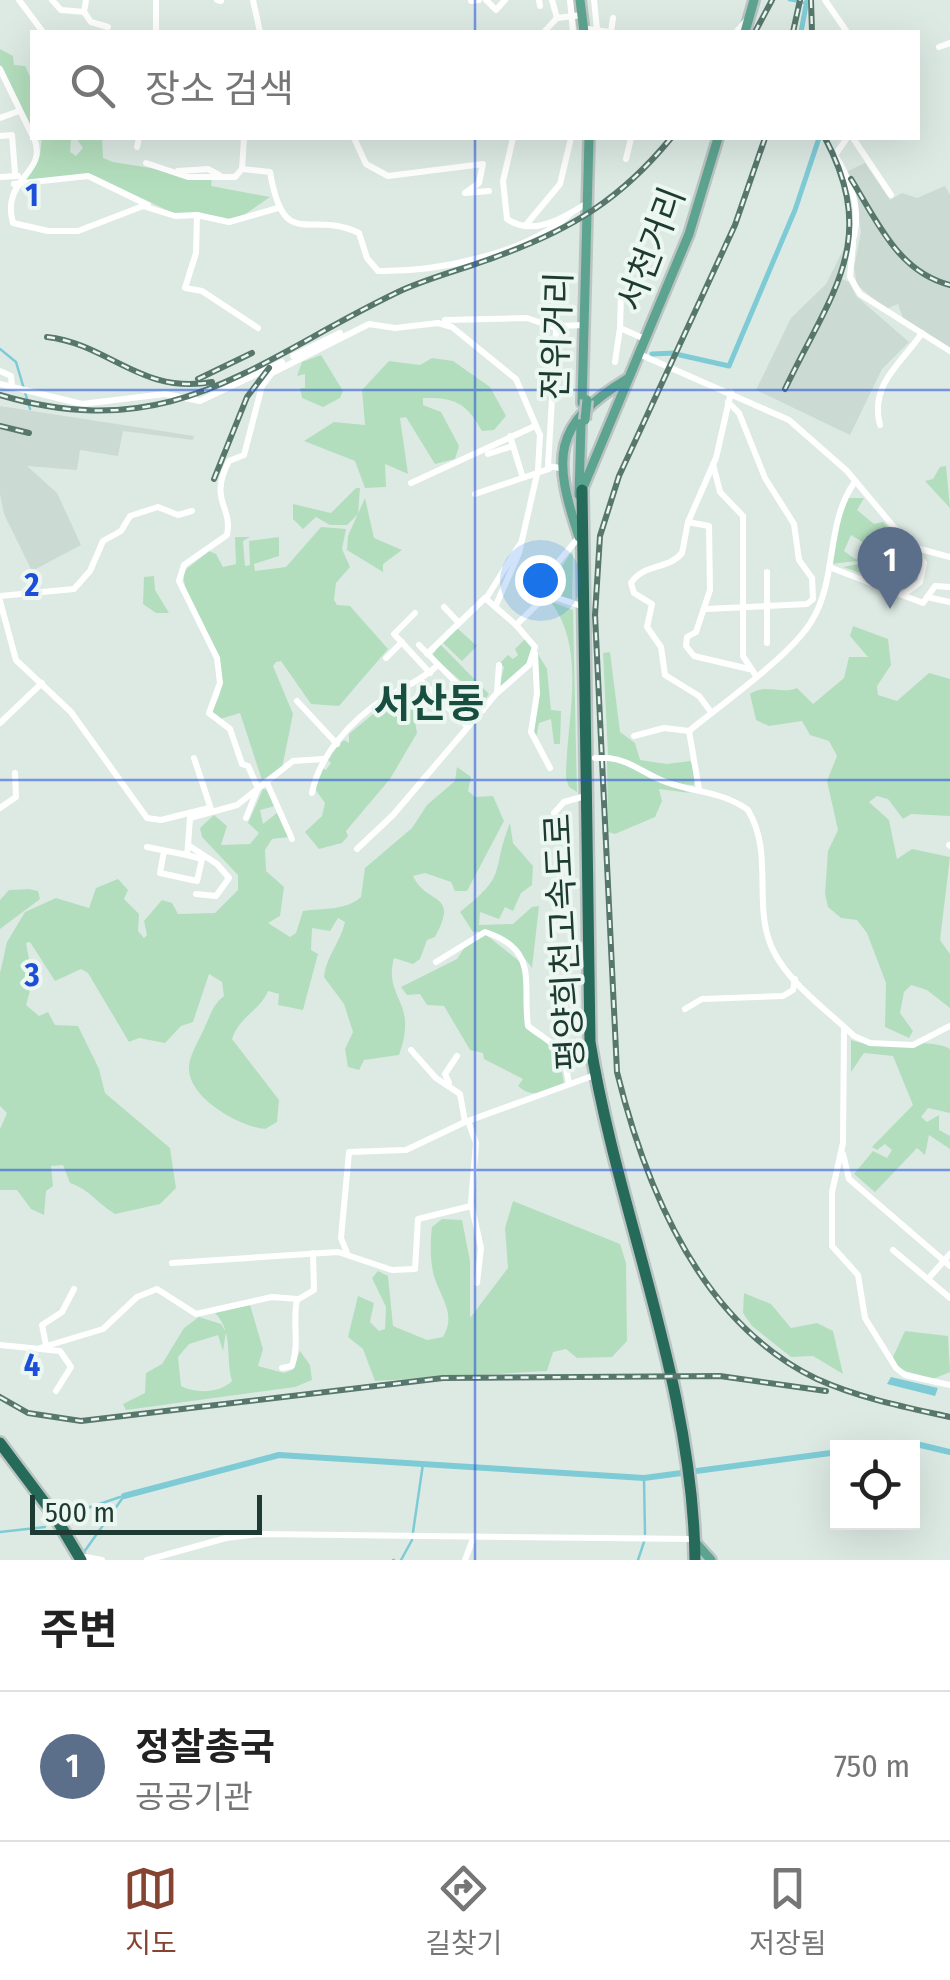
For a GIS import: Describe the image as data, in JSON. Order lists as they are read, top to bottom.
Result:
{
  "streets": {
    "highway": ["평양희천고속도로"],
    "main road": ["서천거리", "전위거리"]
  },
  "crossings": [
    ["서천거리", "전위거리"],
    ["서천거리", "평양희천고속도로"],
    ["전위거리", "평양희천고속도로"]
  ],
  "districts": ["서산동"],
  "scale_bar": "500 m",
  "page": {
    "search": "장소 검색",
    "pins": "1",
    "scale": "500 m",
    "heading": "주변",
    "list": [
      {
        "mark": "1",
        "name": "정찰총국",
        "note": "공공기관",
        "value": "750 m"
      }
    ],
    "nav": ["지도", "길찾기", "저장됨"]
  },
  "grid": {
    "rows": [
      "1",
      "2",
      "3",
      "4"
    ]
  }
}
